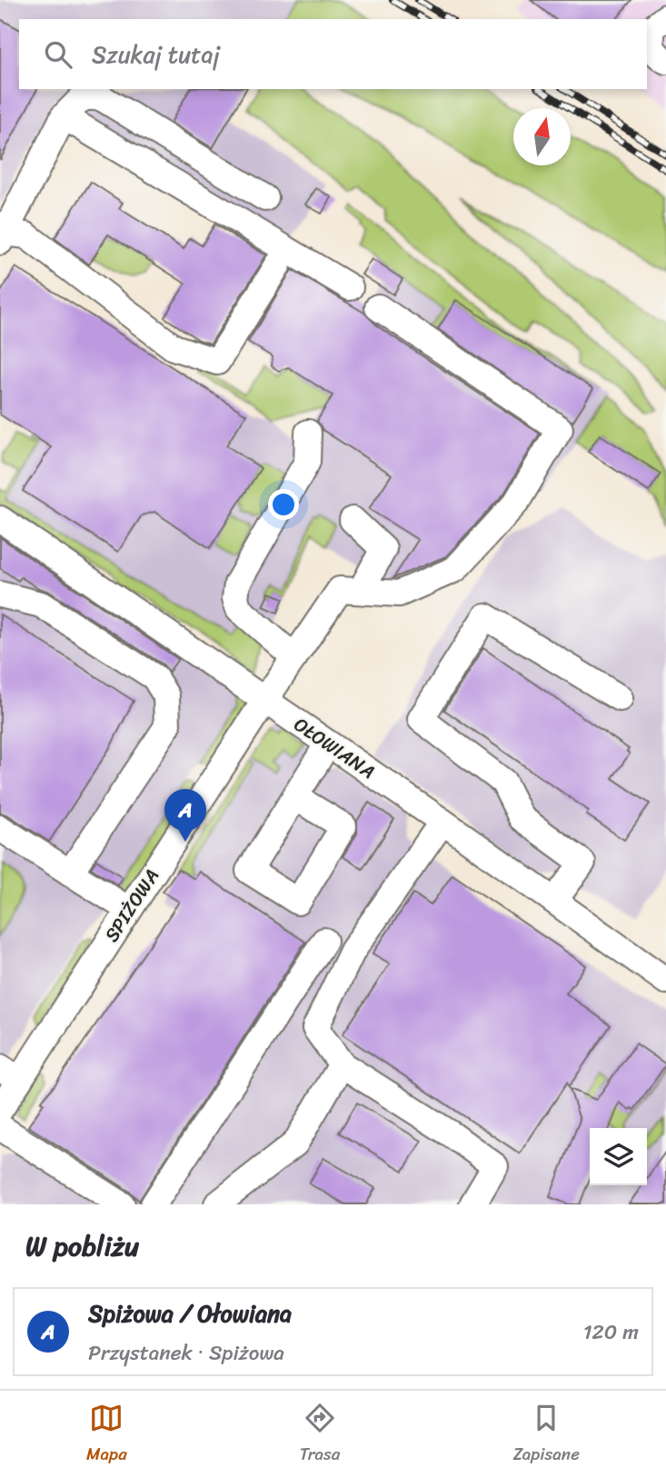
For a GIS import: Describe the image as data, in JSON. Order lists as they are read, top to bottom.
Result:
{
  "streets": {
    "street": ["OŁOWIANA", "SPIŻOWA"]
  },
  "crossings": [
    ["OŁOWIANA", "SPIŻOWA"]
  ],
  "north": "top",
  "page": {
    "search": "Szukaj tutaj",
    "pins": "A",
    "heading": "W pobliżu",
    "list": [
      {
        "mark": "A",
        "name": "Spiżowa / Ołowiana",
        "note": "Przystanek · Spiżowa",
        "value": "120 m"
      }
    ],
    "nav": ["Mapa", "Trasa", "Zapisane"]
  }
}
